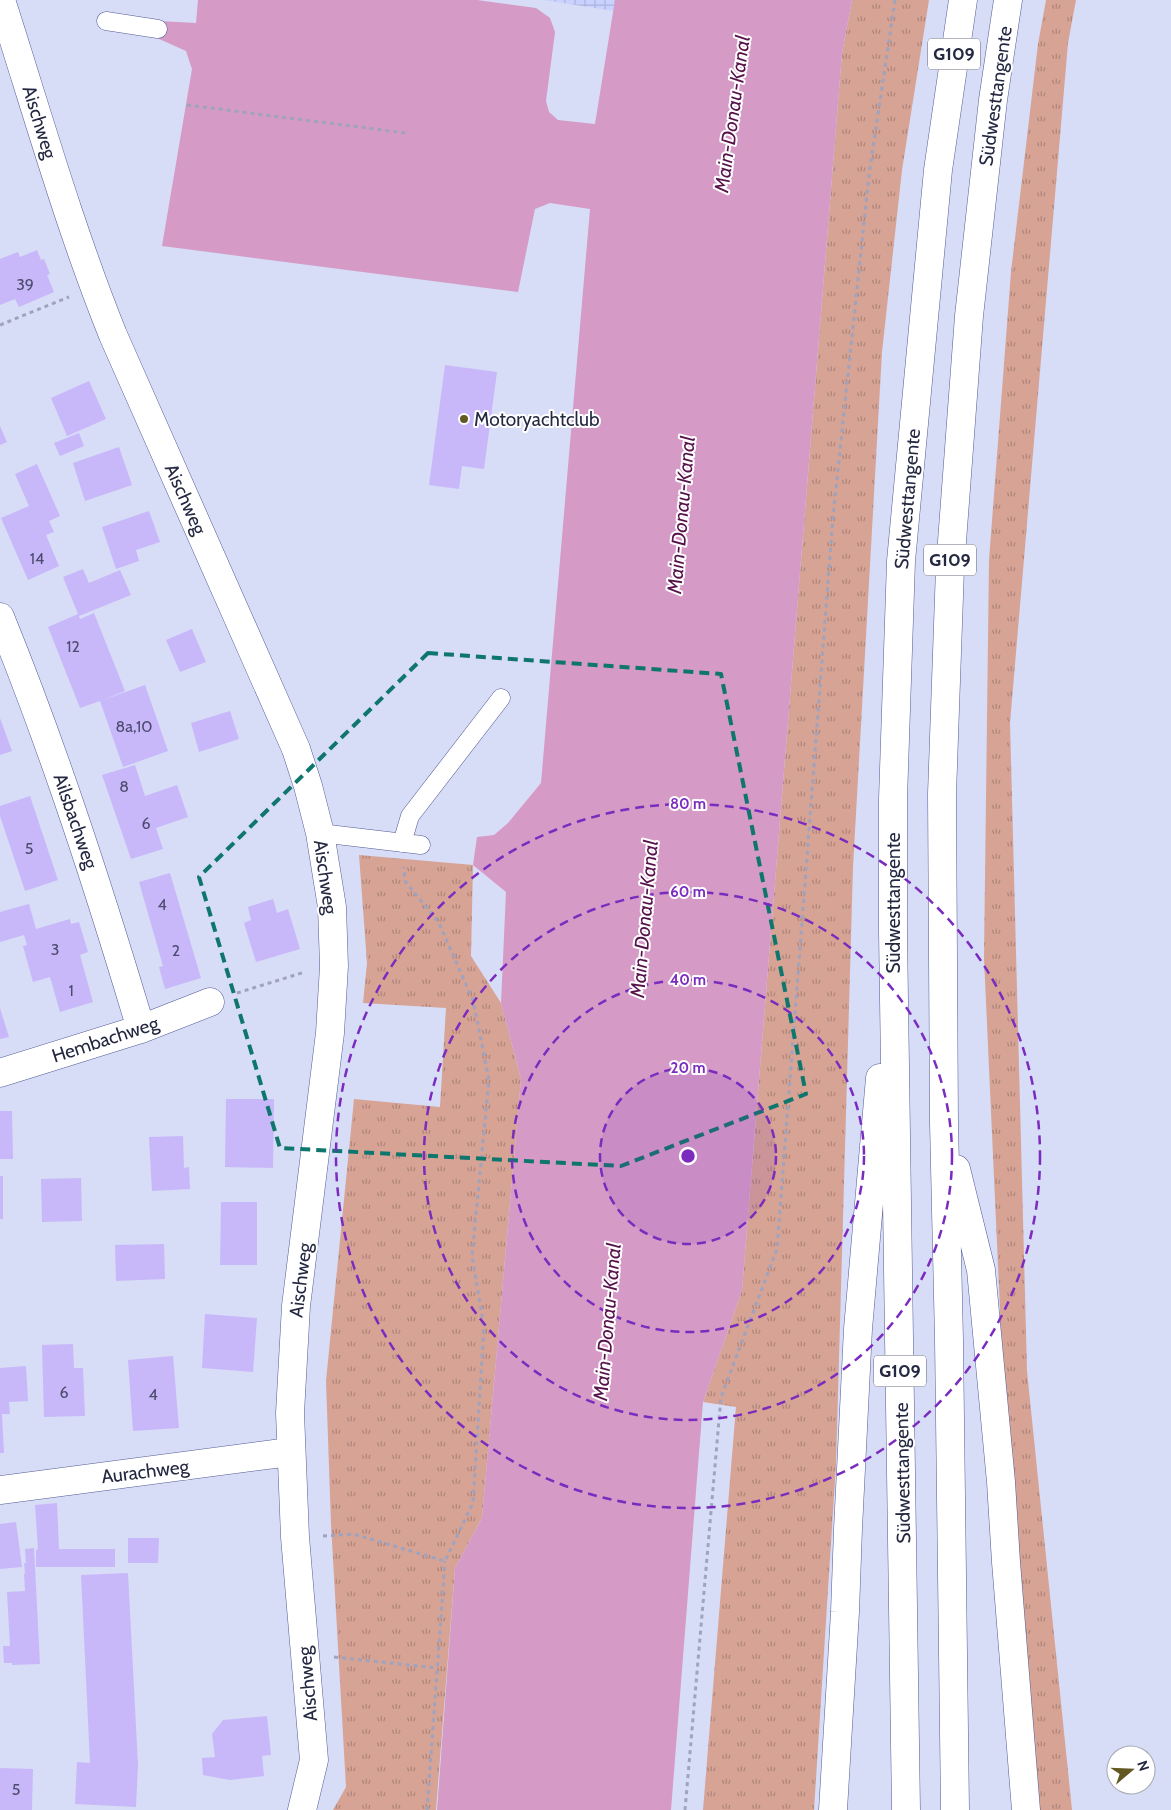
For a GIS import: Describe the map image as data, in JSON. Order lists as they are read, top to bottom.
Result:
{
  "streets": {
    "main road": [
      "G109",
      "Südwesttangente",
      "Aischweg",
      "Ailsbachweg",
      "Hembachweg",
      "Aurachweg"
    ]
  },
  "crossings": [
    ["Aischweg", "Aurachweg"],
    ["Ailsbachweg", "Hembachweg"]
  ],
  "water": ["Main-Donau-Kanal"],
  "places": ["Motoryachtclub"],
  "house_numbers": [
    "39",
    "14",
    "12",
    "8a,10",
    "8",
    "6",
    "5",
    "4",
    "3",
    "2",
    "1",
    "6",
    "4",
    "5"
  ],
  "north": "right",
  "rings": [
    "80 m",
    "60 m",
    "40 m",
    "20 m"
  ]
}
